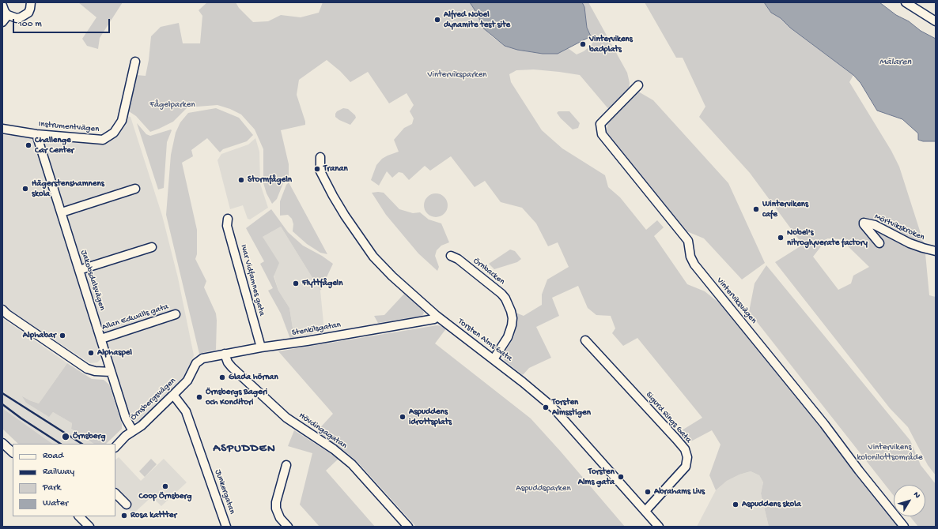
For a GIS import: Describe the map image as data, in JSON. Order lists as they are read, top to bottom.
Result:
{
  "streets": {
    "street": [
      "Instrumentvägen",
      "Mörtvikskroken",
      "Örnbacken",
      "Jakobsdalsvägen",
      "Ivar Vidfamnes gata",
      "Vinterviksvägen",
      "Allan Edwalls gata",
      "Stenkilsgatan",
      "Torsten Alms Gata",
      "Örnsbergsvägen",
      "Sigurd Rings Gata",
      "Hövdingagatan",
      "Junkergatan"
    ]
  },
  "crossings": [
    ["Instrumentvägen", "Jakobsdalsvägen"],
    ["Örnbacken", "Torsten Alms Gata"],
    ["Jakobsdalsvägen", "Allan Edwalls gata"],
    ["Jakobsdalsvägen", "Örnsbergsvägen"],
    ["Ivar Vidfamnes gata", "Stenkilsgatan"],
    ["Stenkilsgatan", "Torsten Alms Gata"],
    ["Stenkilsgatan", "Örnsbergsvägen"],
    ["Stenkilsgatan", "Hövdingagatan"],
    ["Torsten Alms Gata", "Sigurd Rings Gata"],
    ["Örnsbergsvägen", "Junkergatan"]
  ],
  "districts": ["ASPUDDEN"],
  "water": ["Mälaren"],
  "parks": [
    "Vinterviksparken",
    "Fågelparken",
    "Vintervikens kolonilottsområde",
    "Aspuddsparken"
  ],
  "places": [
    "Alfred Nobel dynamite test site",
    "Vintervikens badplats",
    "Challenge Car Center",
    "Tranan",
    "Stormfågeln",
    "Hägerstenshamnens skola",
    "Wintervikens cafe",
    "Nobel's nitroglyverate factory",
    "Flyttfågeln",
    "Alphabar",
    "Alphaspel",
    "Glada hörnan",
    "Örnsbergs Bageri och Konditori",
    "Torsten Almsstigen",
    "Aspuddens idrottsplats",
    "Örnsberg",
    "Torsten Alms gata",
    "Coop Örnsberg",
    "Abrahams Livs",
    "Aspuddens skola",
    "Rosa kattter"
  ],
  "legend": [
    "Road",
    "Railway",
    "Park",
    "Water"
  ],
  "scale_bar": "100 m",
  "north": "top right"
}
